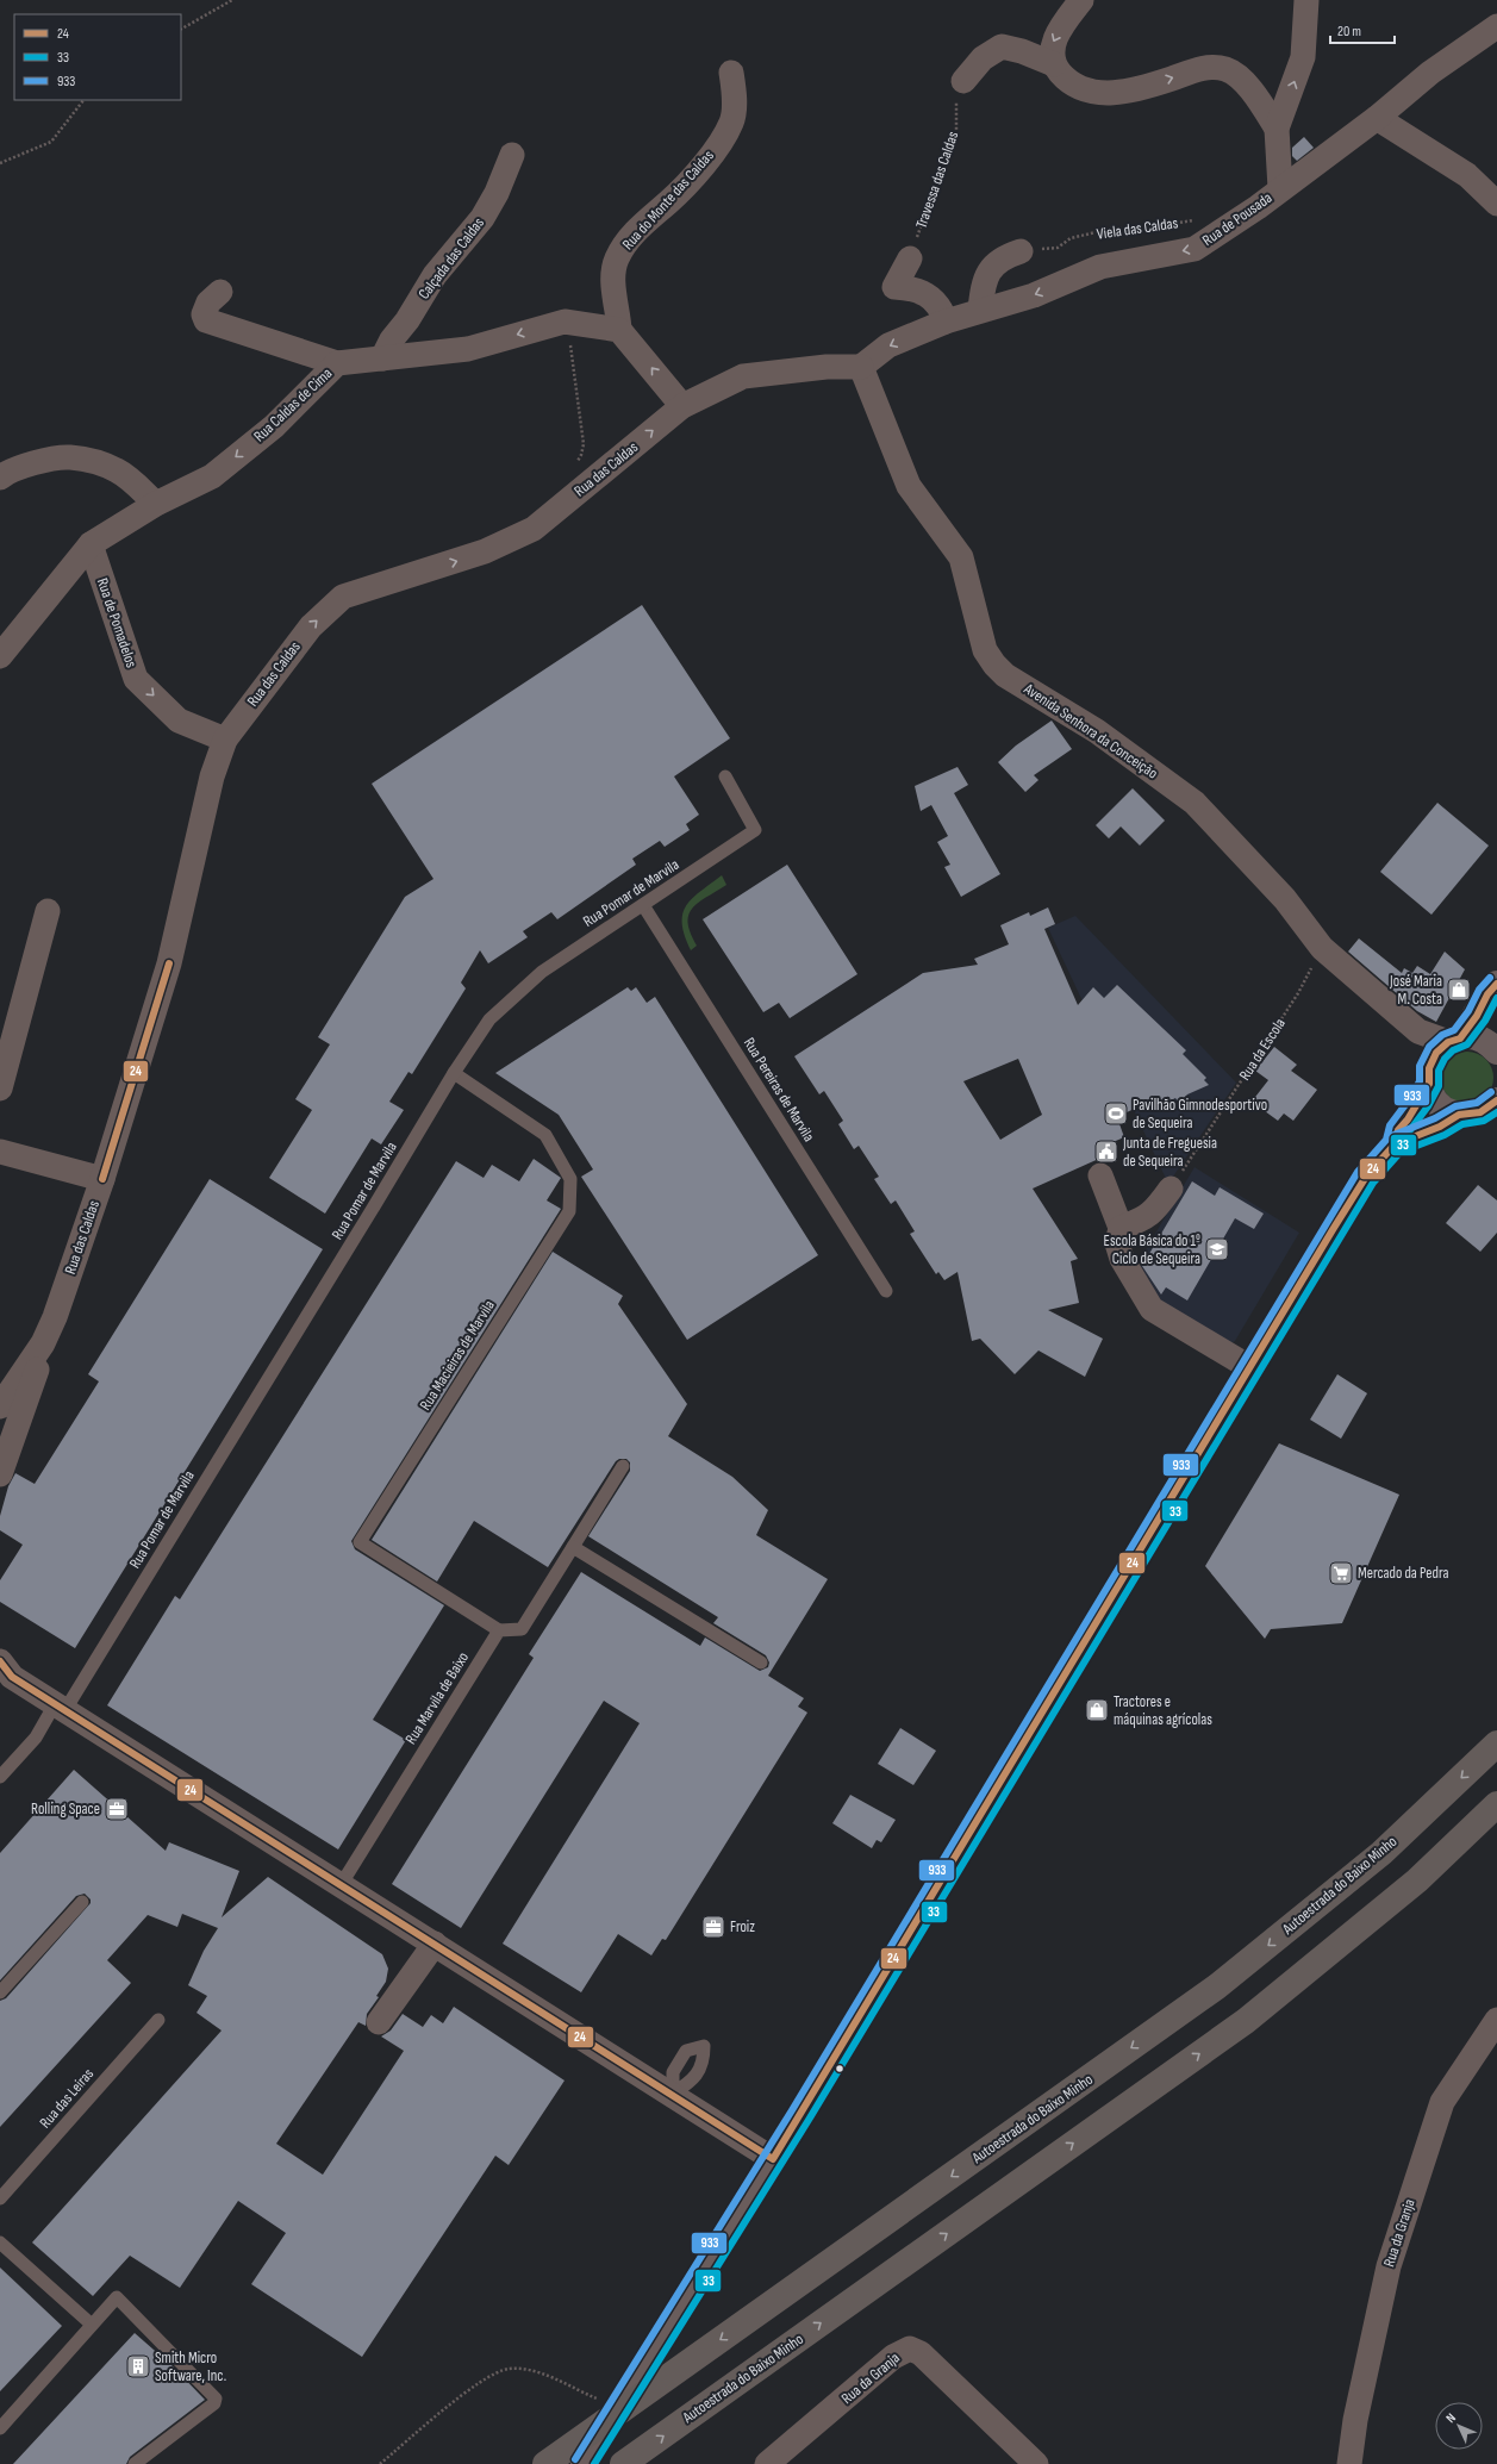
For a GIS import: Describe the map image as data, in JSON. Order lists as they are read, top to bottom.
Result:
{
  "streets": {
    "highway": ["Autoestrada do Baixo Minho"],
    "street": [
      "Rua do Monte das Caldas",
      "Rua de Pousada",
      "Calçada das Caldas",
      "Rua Caldas de Cima",
      "Rua das Caldas",
      "Rua de Pomadelos",
      "Avenida Senhora da Conceição",
      "Rua da Granja"
    ],
    "lane": [
      "Rua Pomar de Marvila",
      "Rua Pereiras de Marvila",
      "Rua Macieiras de Marvila",
      "Rua Marvila de Baixo",
      "Rua das Leiras"
    ],
    "path": ["Travessa das Caldas", "Viela das Caldas", "Rua da Escola"]
  },
  "crossings": [
    ["Rua do Monte das Caldas", "Rua Caldas de Cima"],
    ["Rua de Pousada", "Viela das Caldas"],
    ["Rua de Pousada", "Rua das Caldas"],
    ["Rua de Pousada", "Avenida Senhora da Conceição"],
    ["Calçada das Caldas", "Rua Caldas de Cima"],
    ["Rua Caldas de Cima", "Rua de Pomadelos"],
    ["Rua das Caldas", "Rua de Pomadelos"],
    ["Rua das Caldas", "Avenida Senhora da Conceição"],
    ["Avenida Senhora da Conceição", "Rua da Escola"],
    ["Rua Pomar de Marvila", "Rua Pereiras de Marvila"],
    ["Rua Pomar de Marvila", "Rua Macieiras de Marvila"],
    ["Rua Macieiras de Marvila", "Rua Marvila de Baixo"]
  ],
  "one_way": [
    "Rua de Pousada",
    "Rua Caldas de Cima",
    "Rua das Caldas",
    "Rua de Pomadelos"
  ],
  "places": {
    "shop": ["José Maria M. Costa", "Tractores e máquinas agrícolas"],
    "sports": ["Pavilhão Gimnodesportivo de Sequeira"],
    "public building": ["Junta de Freguesia de Sequeira"],
    "school or university": ["Escola Básica do 1º Ciclo de Sequeira"],
    "supermarket": ["Mercado da Pedra"],
    "office": ["Rolling Space", "Froiz"],
    "building": ["Smith Micro Software, Inc."]
  },
  "lines": ["transit line 24", "transit line 933", "transit line 33"],
  "legend": ["24", "33", "933"],
  "scale_bar": "20 m",
  "north": "top left"
}
